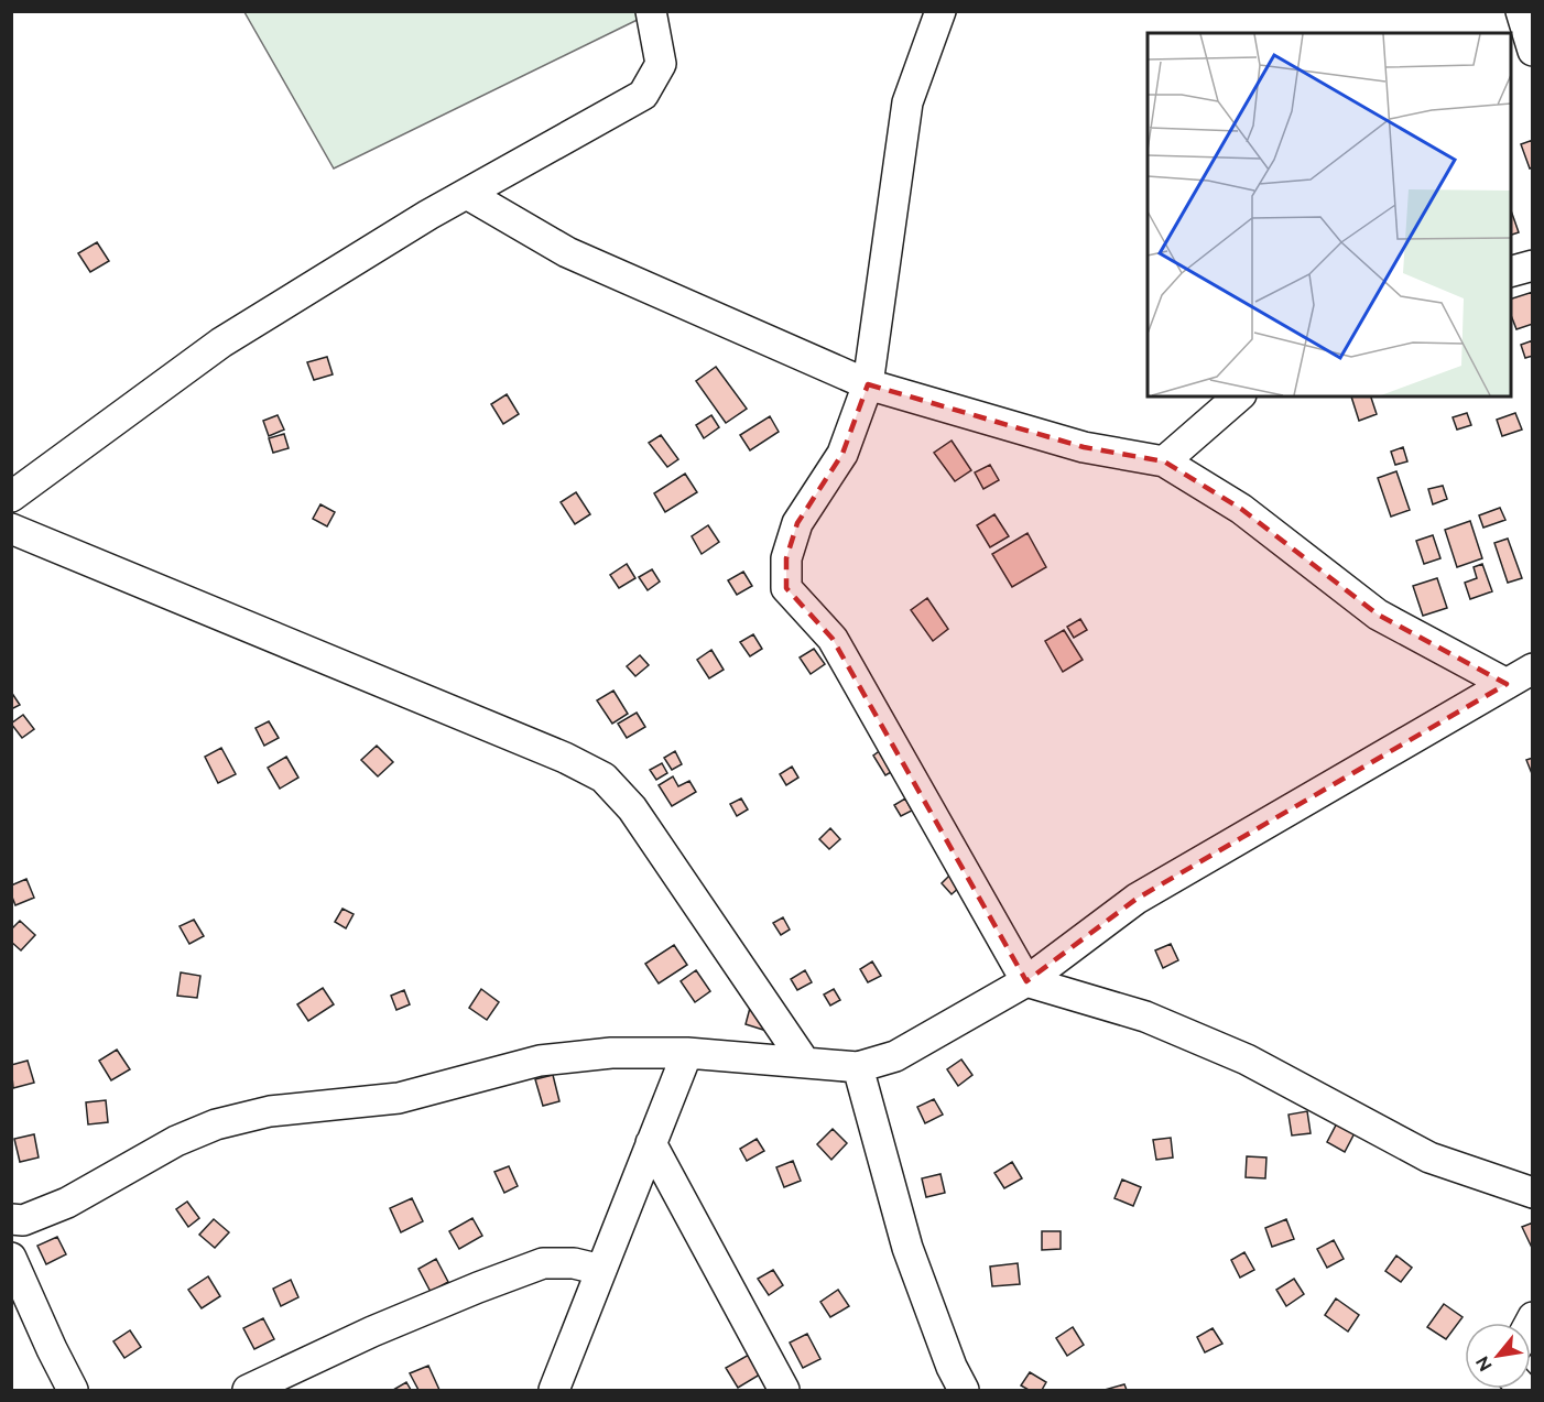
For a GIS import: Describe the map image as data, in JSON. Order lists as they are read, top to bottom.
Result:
{
  "north": "bottom left"
}
